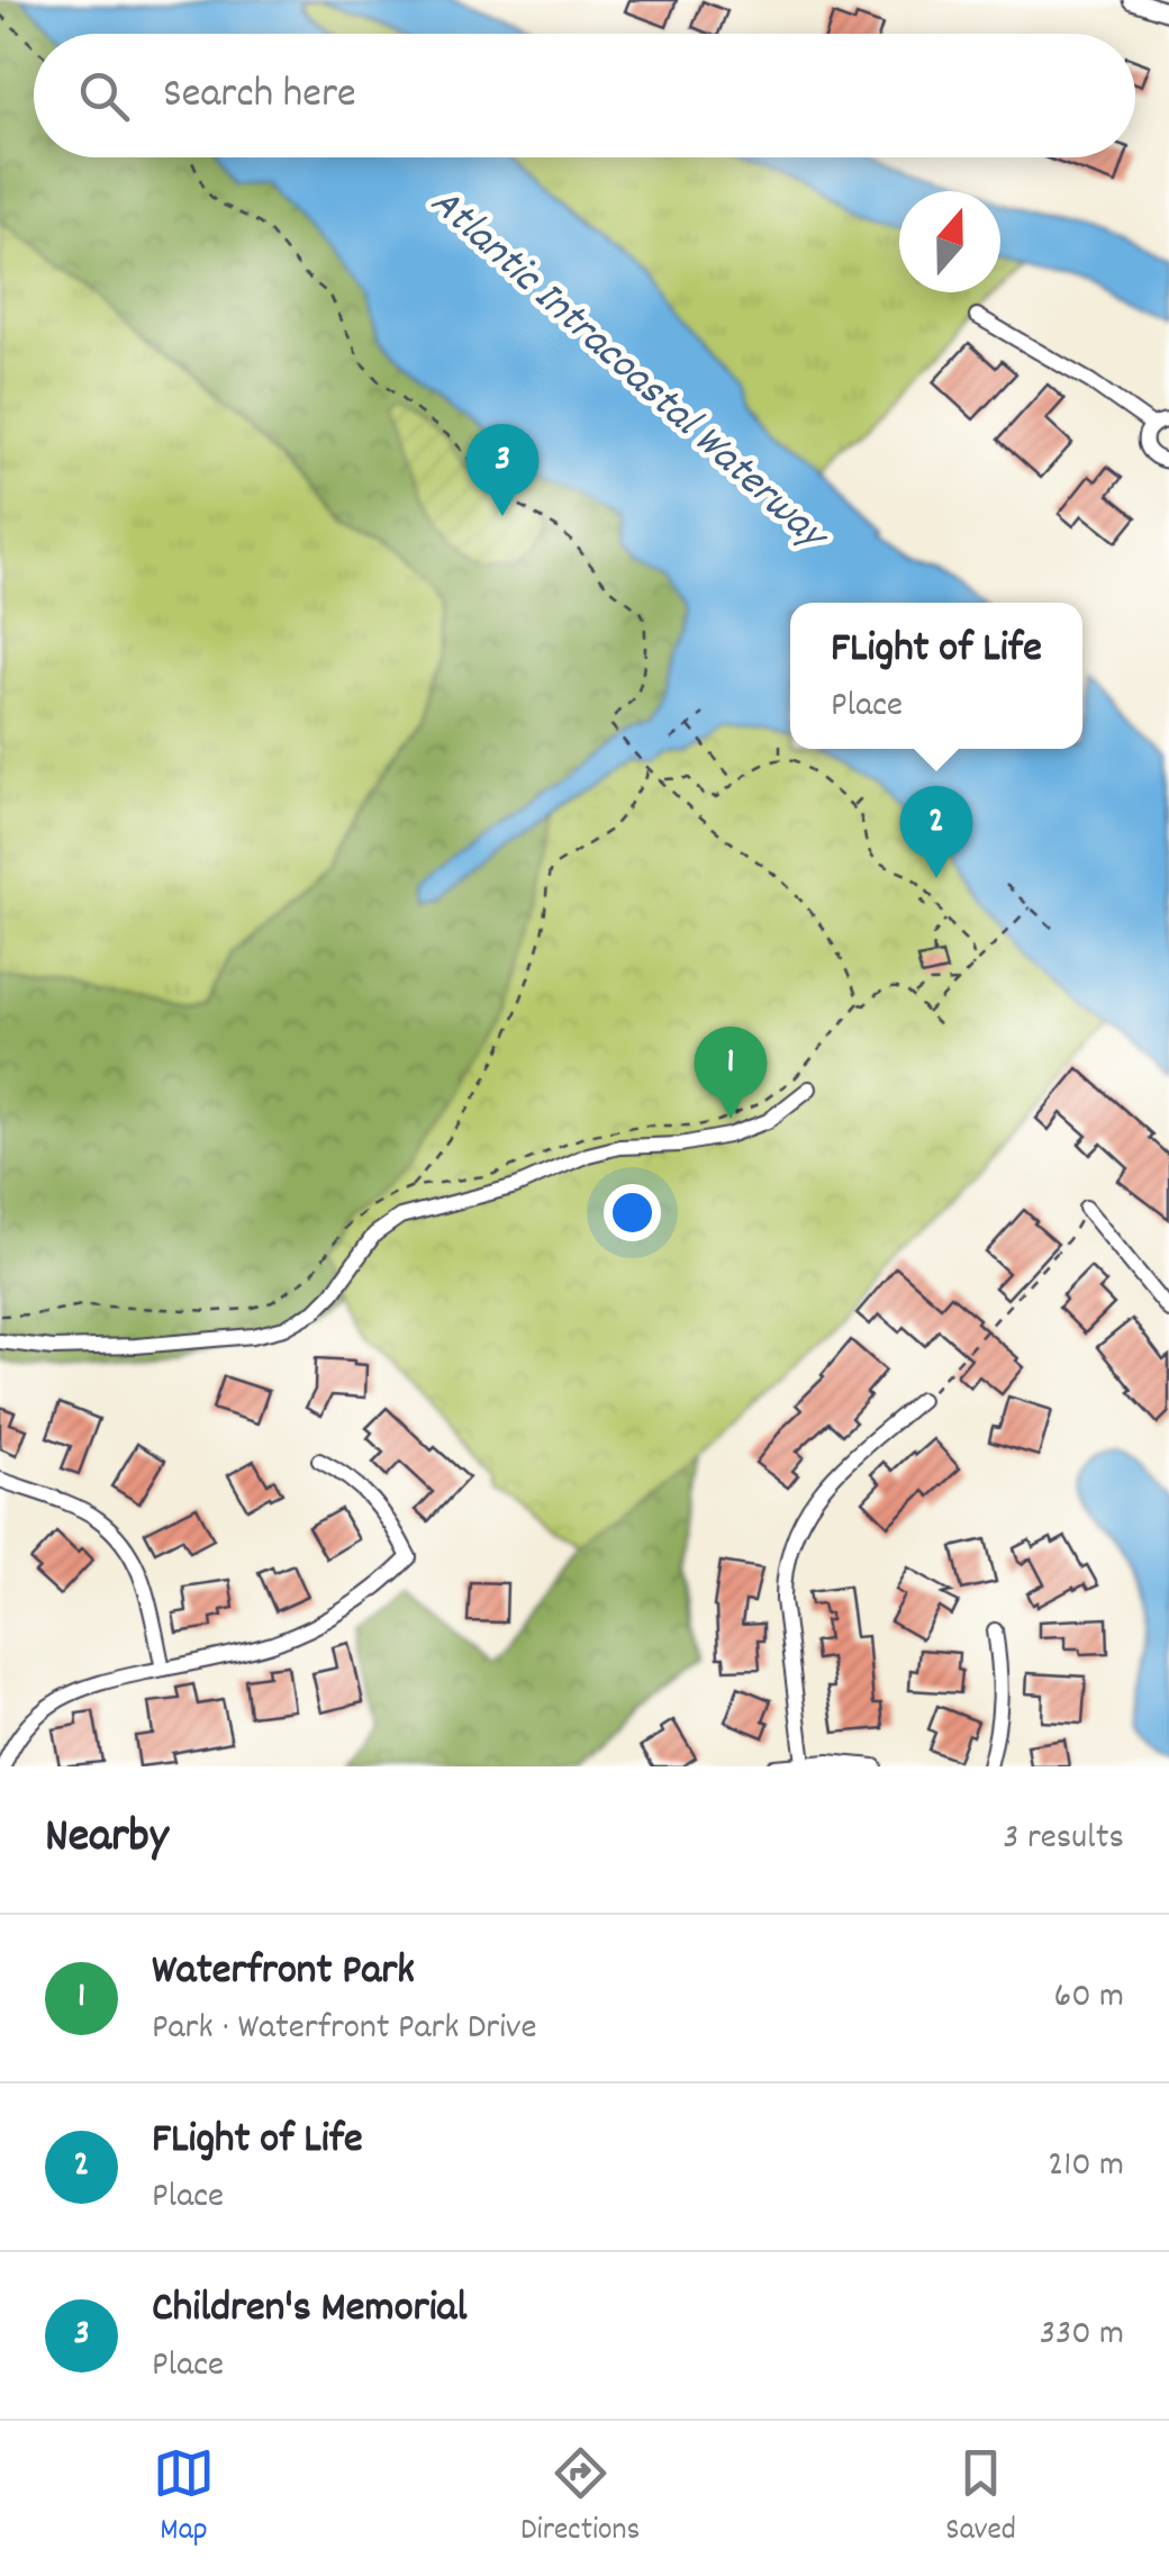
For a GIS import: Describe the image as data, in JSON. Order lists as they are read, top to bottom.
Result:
{
  "water": ["Atlantic Intracoastal Waterway"],
  "north": "top",
  "page": {
    "search": "Search here",
    "pins": ["3", "2", "1"],
    "popup": ["FLight of Life", "Place"],
    "heading": ["Nearby", "3 results"],
    "list": [
      {
        "mark": "1",
        "name": "Waterfront Park",
        "note": "Park · Waterfront Park Drive",
        "value": "60 m"
      },
      {
        "mark": "2",
        "name": "FLight of Life",
        "note": "Place",
        "value": "210 m"
      },
      {
        "mark": "3",
        "name": "Children's Memorial",
        "note": "Place",
        "value": "330 m"
      }
    ],
    "nav": ["Map", "Directions", "Saved"]
  }
}
